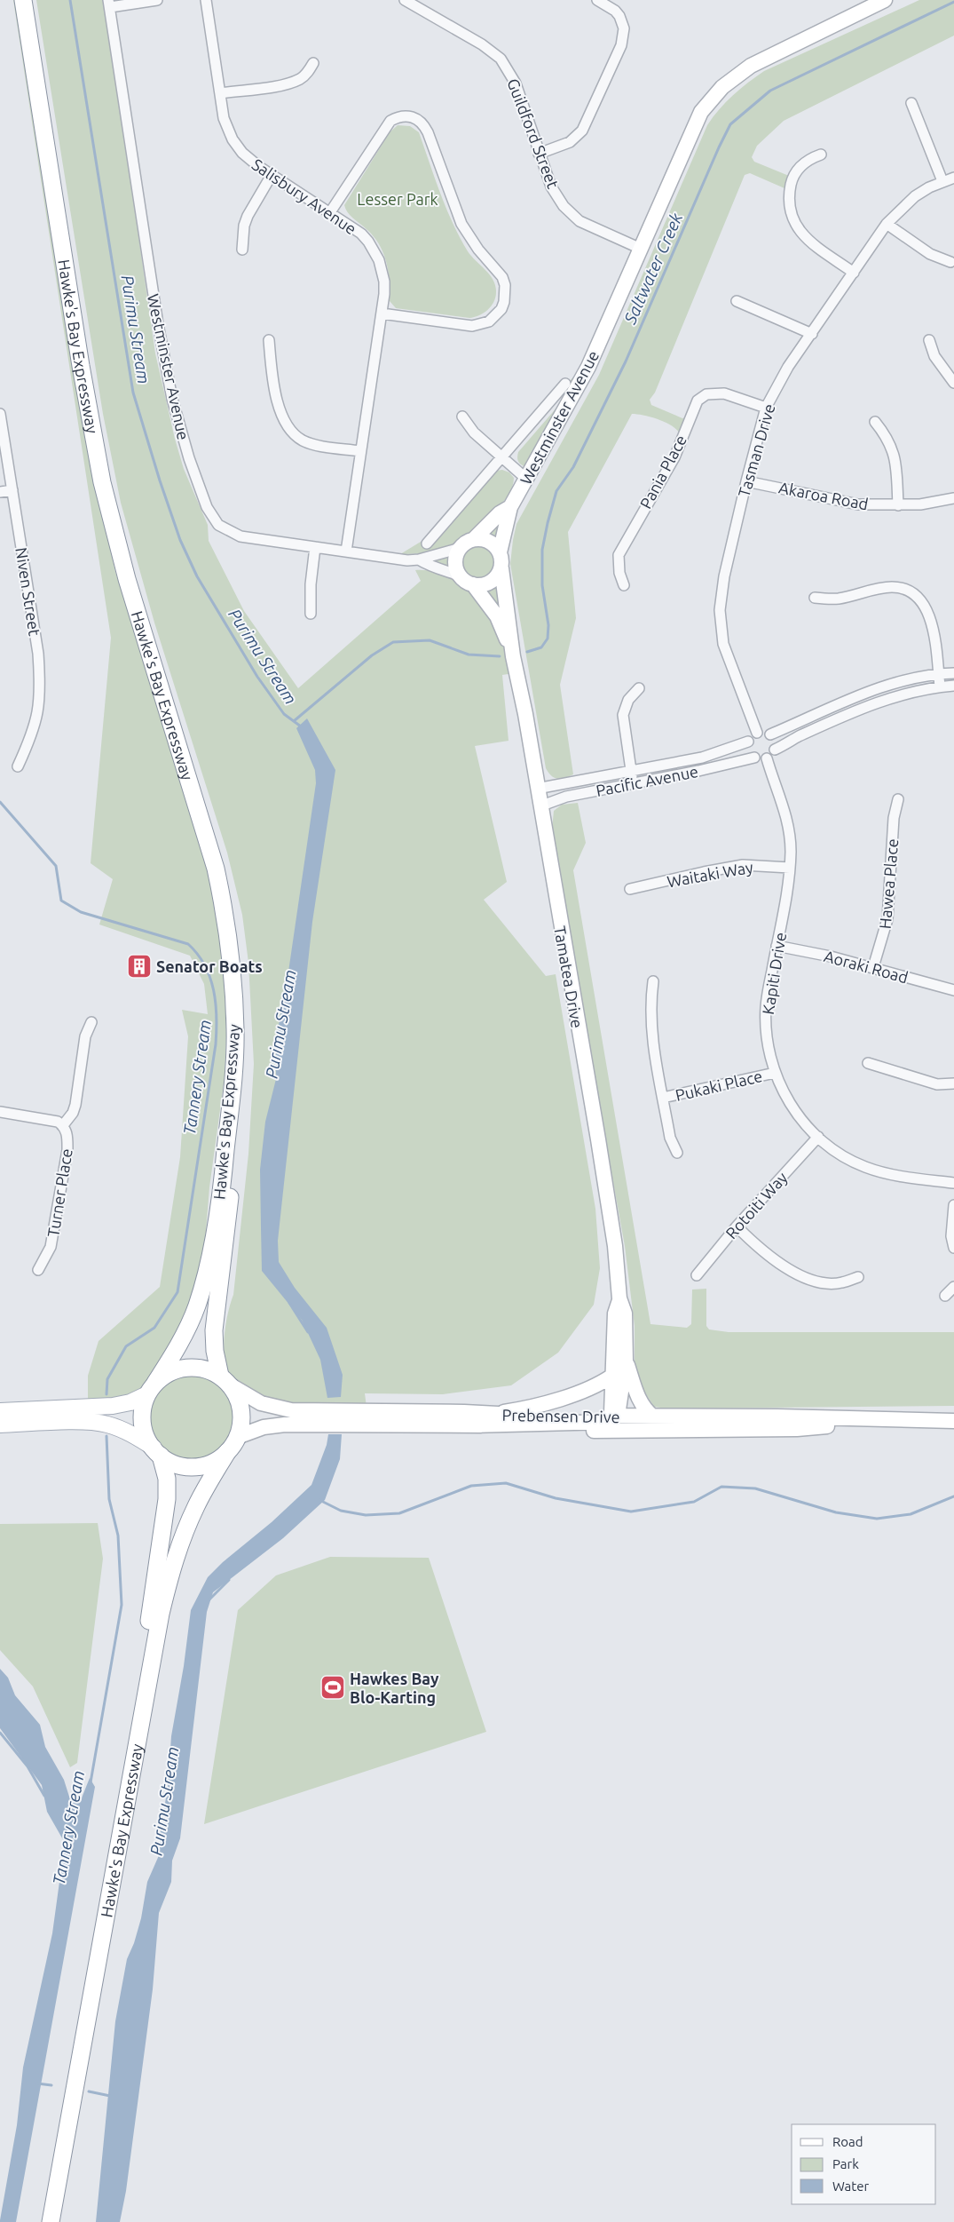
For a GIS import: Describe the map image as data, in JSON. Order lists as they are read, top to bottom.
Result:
{
  "streets": {
    "highway": ["Hawke's Bay Expressway"],
    "main road": ["Westminster Avenue", "Tamatea Drive", "Prebensen Drive"],
    "street": [
      "Guildford Street",
      "Salisbury Avenue",
      "Tasman Drive",
      "Pania Place",
      "Akaroa Road",
      "Niven Street",
      "Pacific Avenue",
      "Waitaki Way",
      "Hawea Place",
      "Aoraki Road",
      "Kapiti Drive",
      "Pukaki Place",
      "Turner Place",
      "Rotoiti Way"
    ]
  },
  "crossings": [
    ["Guildford Street", "Westminster Avenue"],
    ["Salisbury Avenue", "Westminster Avenue"],
    ["Hawke's Bay Expressway", "Prebensen Drive"],
    ["Westminster Avenue", "Tamatea Drive"],
    ["Tasman Drive", "Pania Place"],
    ["Tasman Drive", "Akaroa Road"],
    ["Tasman Drive", "Pacific Avenue"],
    ["Tasman Drive", "Kapiti Drive"],
    ["Pacific Avenue", "Kapiti Drive"],
    ["Pacific Avenue", "Tamatea Drive"],
    ["Waitaki Way", "Kapiti Drive"],
    ["Hawea Place", "Aoraki Road"],
    ["Aoraki Road", "Kapiti Drive"],
    ["Kapiti Drive", "Pukaki Place"],
    ["Kapiti Drive", "Rotoiti Way"],
    ["Tamatea Drive", "Prebensen Drive"]
  ],
  "water": ["Saltwater Creek", "Purimu Stream", "Tannery Stream"],
  "parks": ["Lesser Park"],
  "places": {
    "building": ["Senator Boats"],
    "sports": ["Hawkes Bay Blo-Karting"]
  },
  "legend": ["Road", "Park", "Water"]
}
